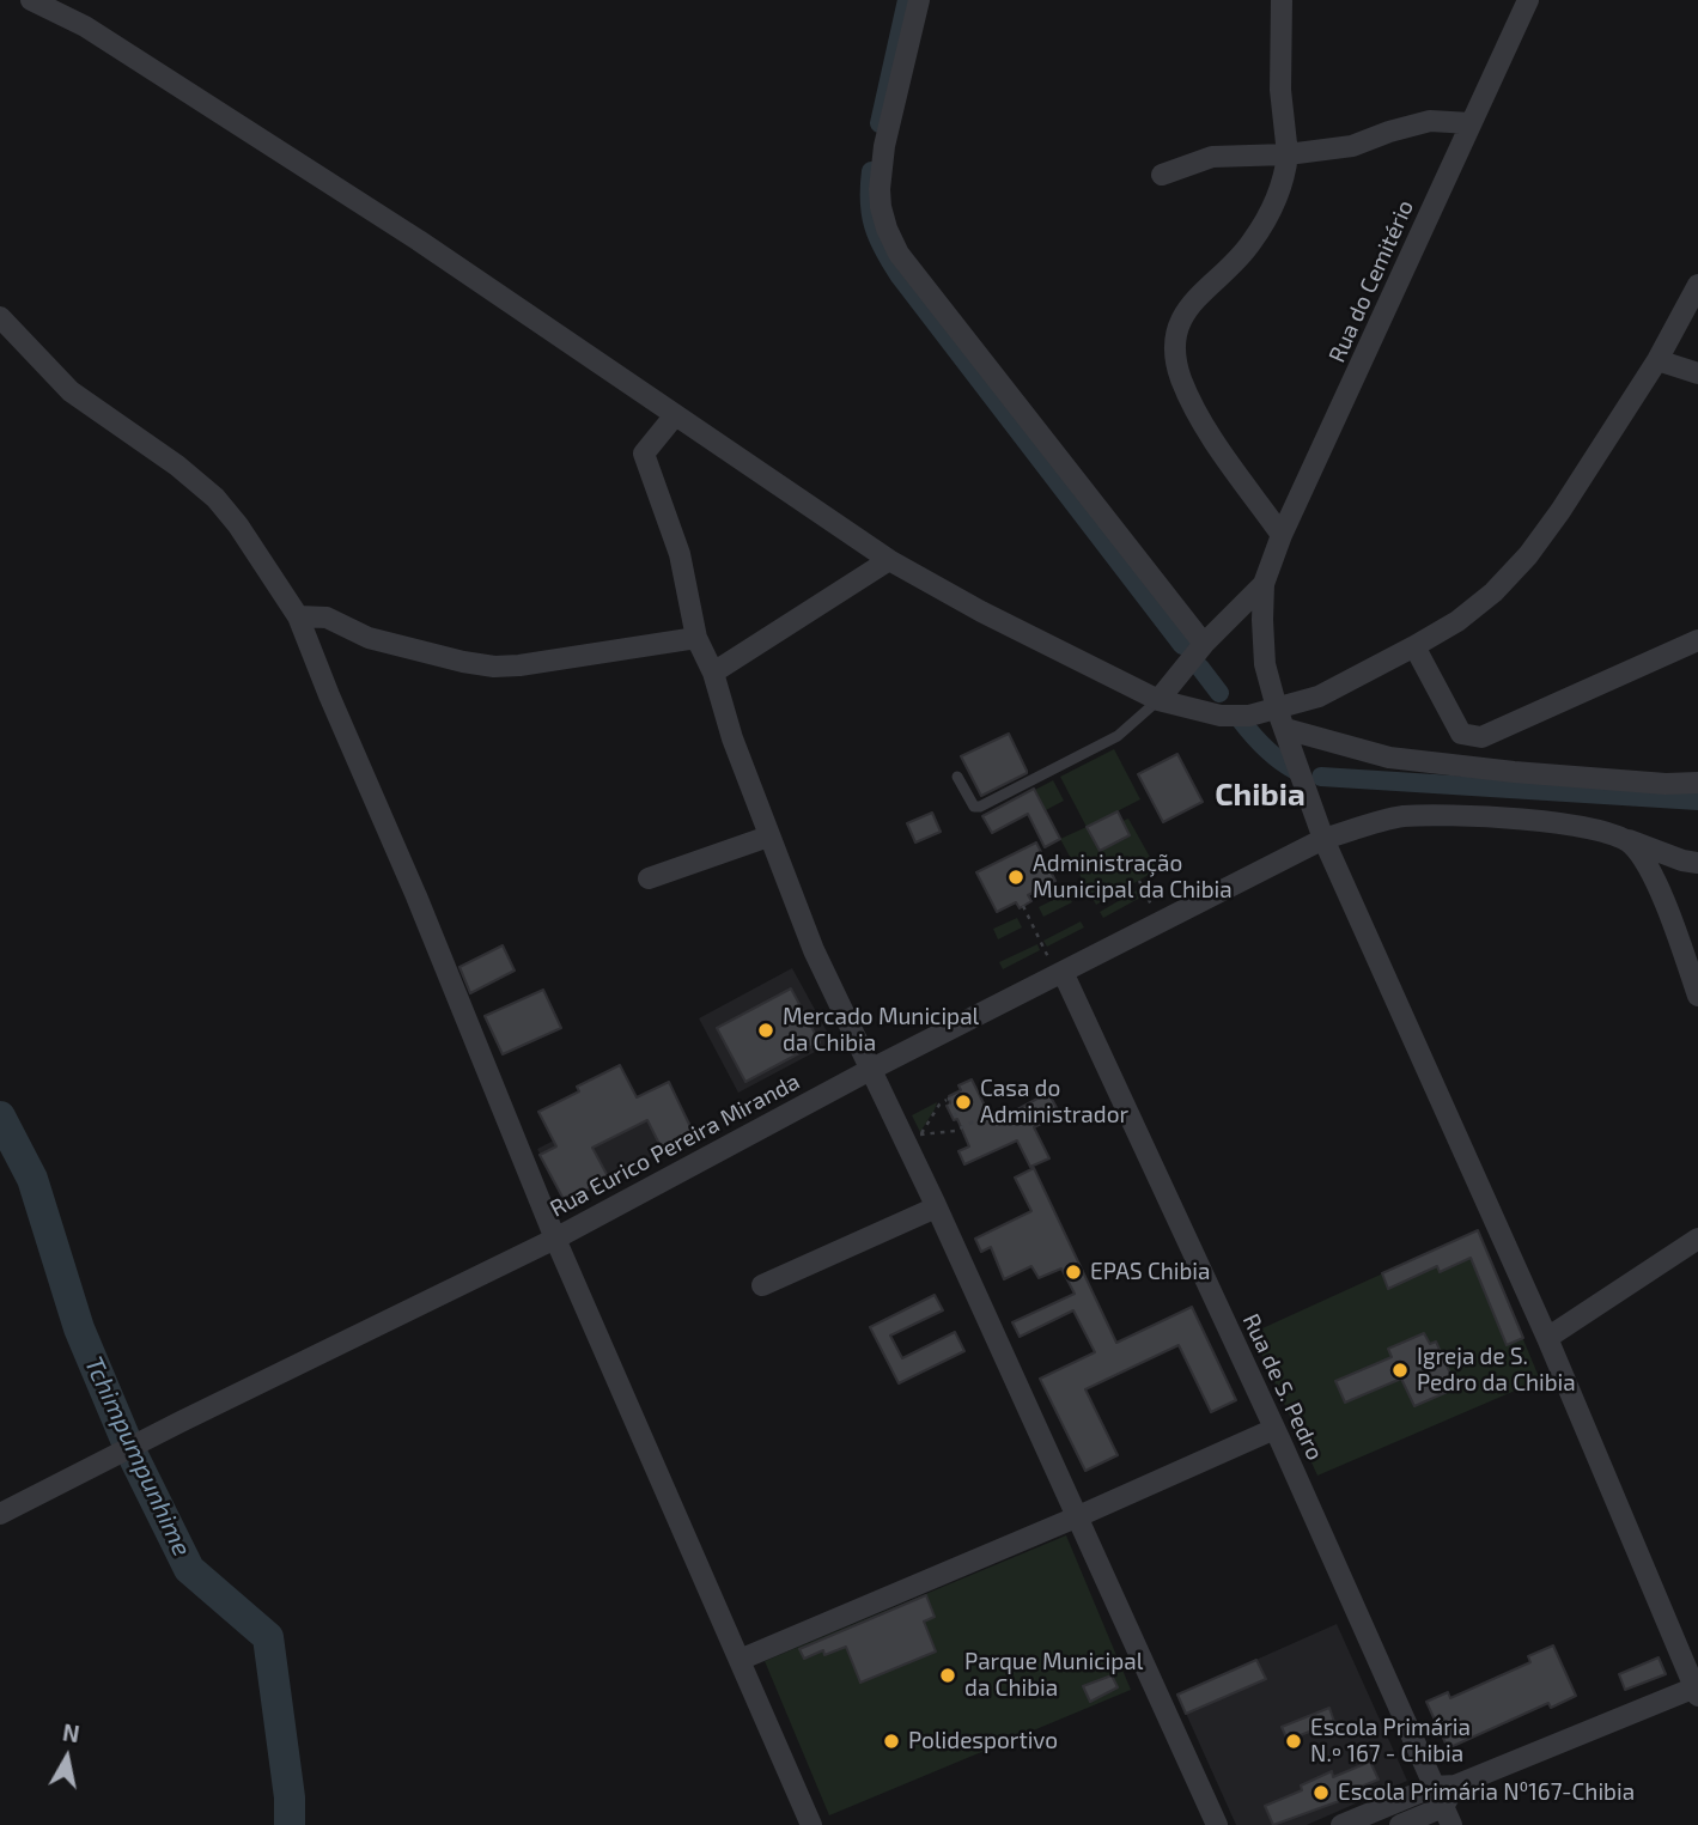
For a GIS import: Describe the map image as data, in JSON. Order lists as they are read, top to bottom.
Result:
{
  "streets": {
    "street": ["Rua do Cemitério", "Rua Eurico Pereira Miranda", "Rua de S. Pedro"]
  },
  "crossings": [
    ["Rua Eurico Pereira Miranda", "Rua de S. Pedro"]
  ],
  "districts": ["Chibia"],
  "water": ["Tchimpumpunhime"],
  "places": [
    "Administração Municipal da Chibia",
    "Mercado Municipal da Chibia",
    "Casa do Administrador",
    "EPAS Chibia",
    "Igreja de S. Pedro da Chibia",
    "Parque Municipal da Chibia",
    "Polidesportivo",
    "Escola Primária N.º 167 - Chibia",
    "Escola Primária N⁰167-Chibia"
  ],
  "north": "top"
}
